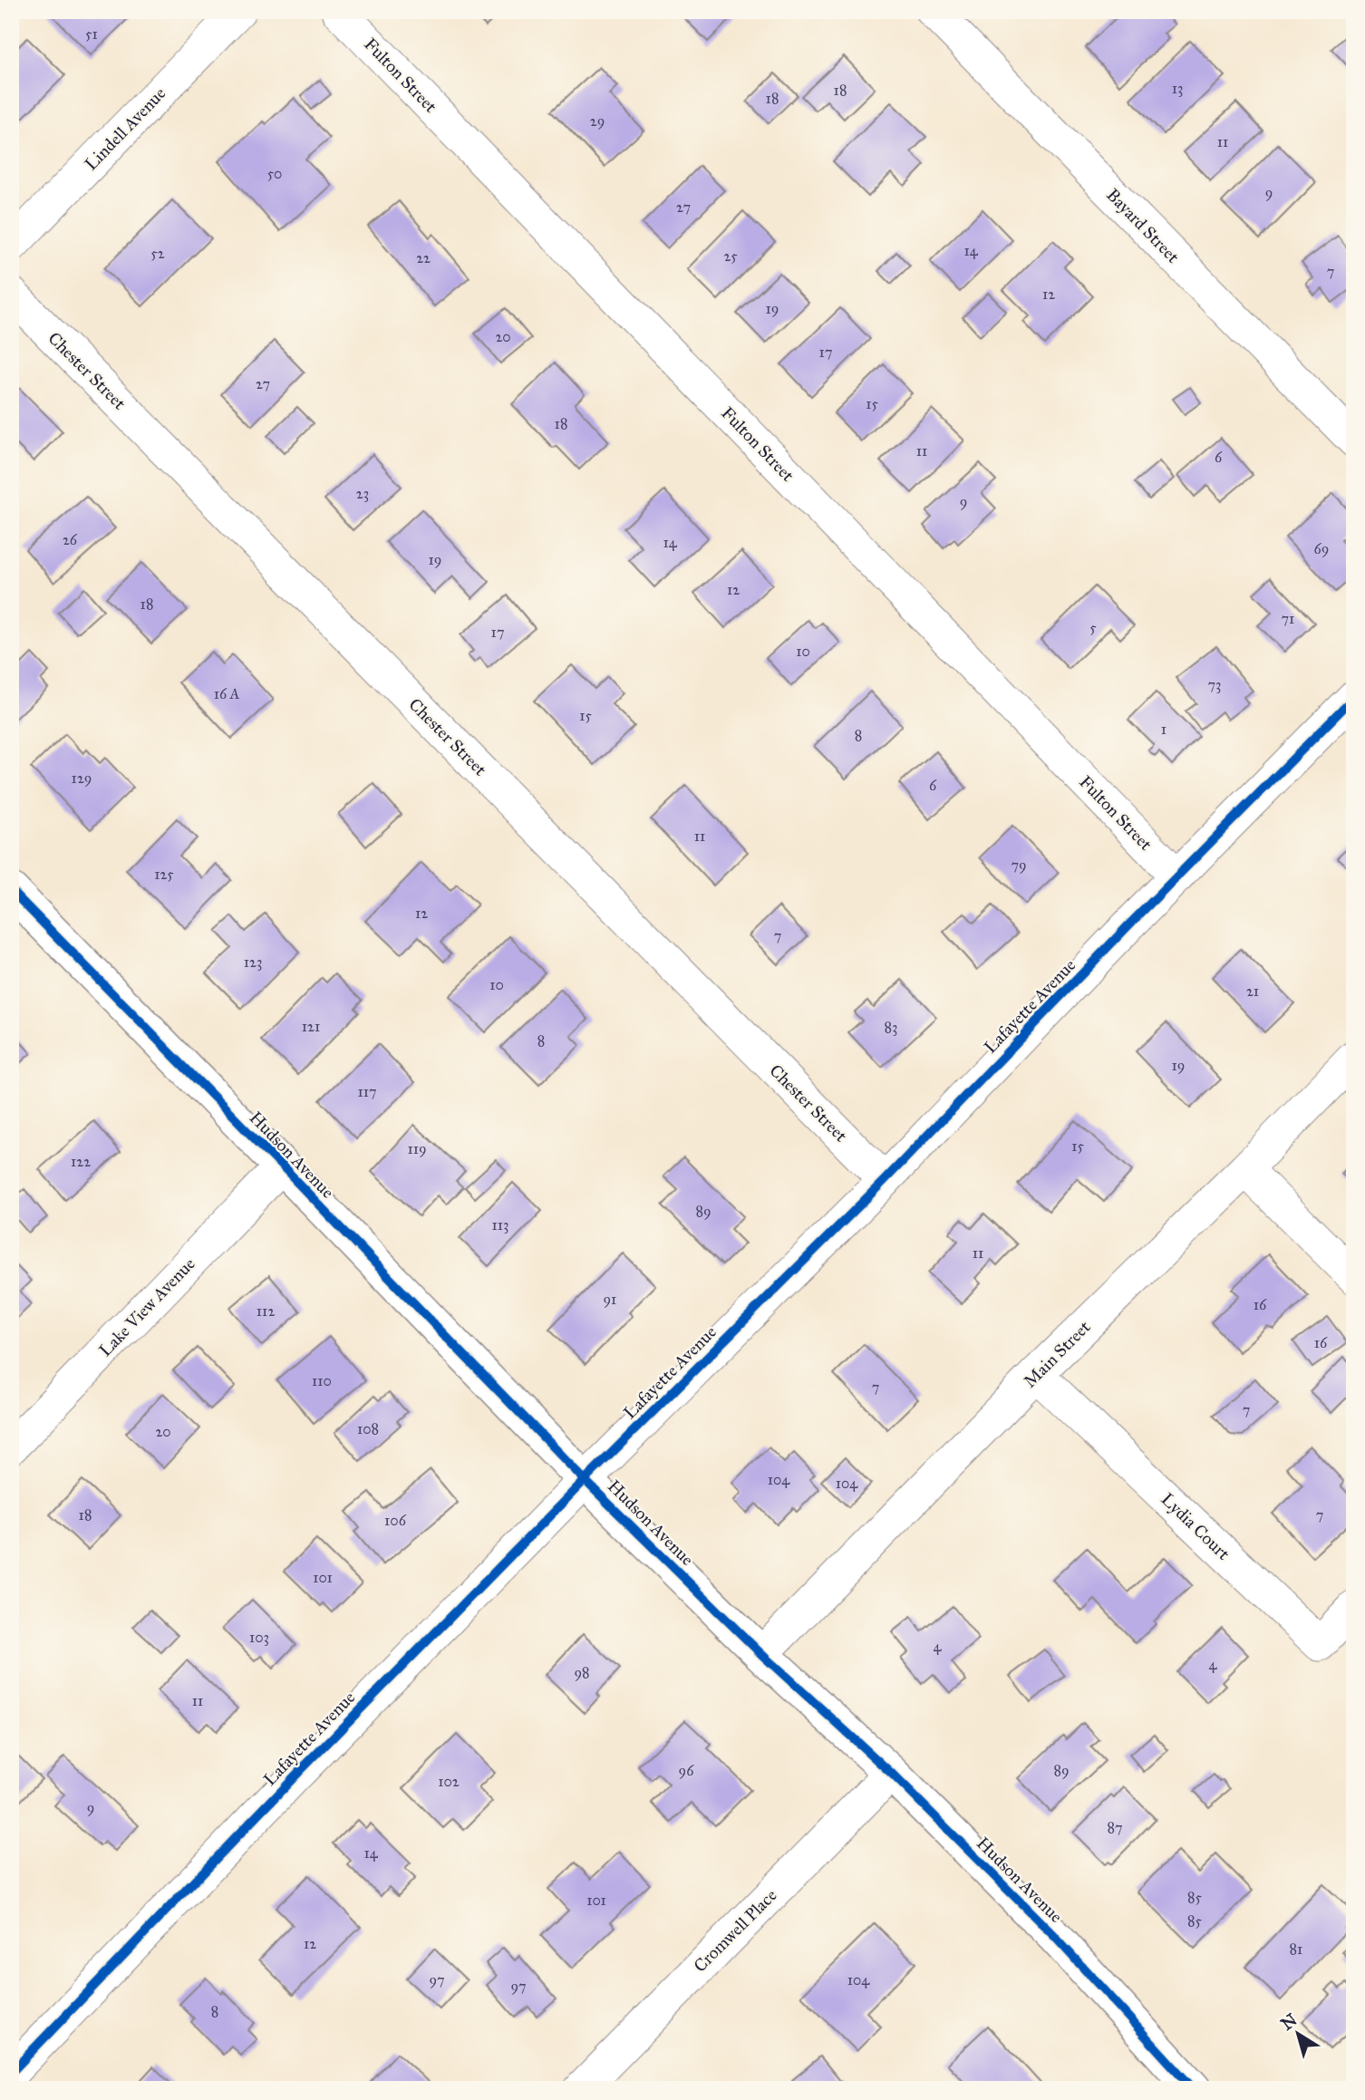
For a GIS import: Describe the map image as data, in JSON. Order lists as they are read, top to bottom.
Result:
{
  "streets": {
    "street": [
      "Fulton Street",
      "Lindell Avenue",
      "Bayard Street",
      "Chester Street",
      "Lafayette Avenue",
      "Hudson Avenue",
      "Lake View Avenue",
      "Main Street",
      "Lydia Court",
      "Cromwell Place"
    ]
  },
  "crossings": [
    ["Fulton Street", "Lafayette Avenue"],
    ["Chester Street", "Lafayette Avenue"],
    ["Lafayette Avenue", "Hudson Avenue"],
    ["Hudson Avenue", "Lake View Avenue"],
    ["Hudson Avenue", "Main Street"],
    ["Hudson Avenue", "Cromwell Place"],
    ["Main Street", "Lydia Court"]
  ],
  "house_numbers": [
    "51",
    "13",
    "18",
    "18",
    "29",
    "11",
    "50",
    "9",
    "27",
    "14",
    "52",
    "25",
    "22",
    "7",
    "12",
    "19",
    "20",
    "17",
    "27",
    "15",
    "18",
    "11",
    "6",
    "23",
    "9",
    "26",
    "14",
    "69",
    "19",
    "12",
    "18",
    "71",
    "5",
    "17",
    "10",
    "73",
    "16 A",
    "15",
    "1",
    "8",
    "129",
    "6",
    "11",
    "79",
    "125",
    "12",
    "7",
    "123",
    "10",
    "21",
    "121",
    "83",
    "8",
    "19",
    "117",
    "15",
    "119",
    "122",
    "89",
    "113",
    "11",
    "91",
    "16",
    "112",
    "16",
    "110",
    "7",
    "7",
    "108",
    "20",
    "104",
    "104",
    "18",
    "7",
    "106",
    "101",
    "103",
    "4",
    "4",
    "98",
    "11",
    "96",
    "89",
    "102",
    "9",
    "87",
    "14",
    "85",
    "101",
    "85",
    "12",
    "81",
    "97",
    "104",
    "97",
    "8"
  ],
  "north": "top left"
}
